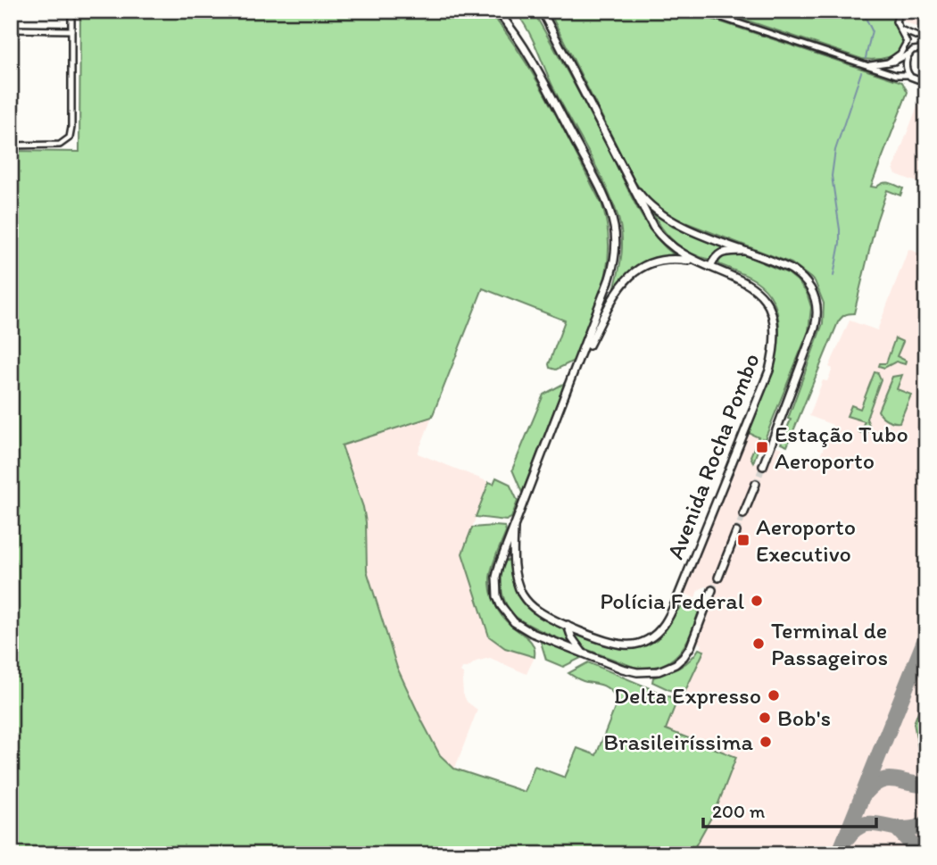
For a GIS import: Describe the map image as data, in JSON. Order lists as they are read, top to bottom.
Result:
{
  "streets": {
    "main road": ["Avenida Rocha Pombo"]
  },
  "places": {
    "transit": ["Estação Tubo Aeroporto", "Aeroporto Executivo"],
    "other": [
      "Polícia Federal",
      "Terminal de Passageiros",
      "Delta Expresso",
      "Bob's",
      "Brasileiríssima"
    ]
  },
  "scale_bar": "200 m"
}
